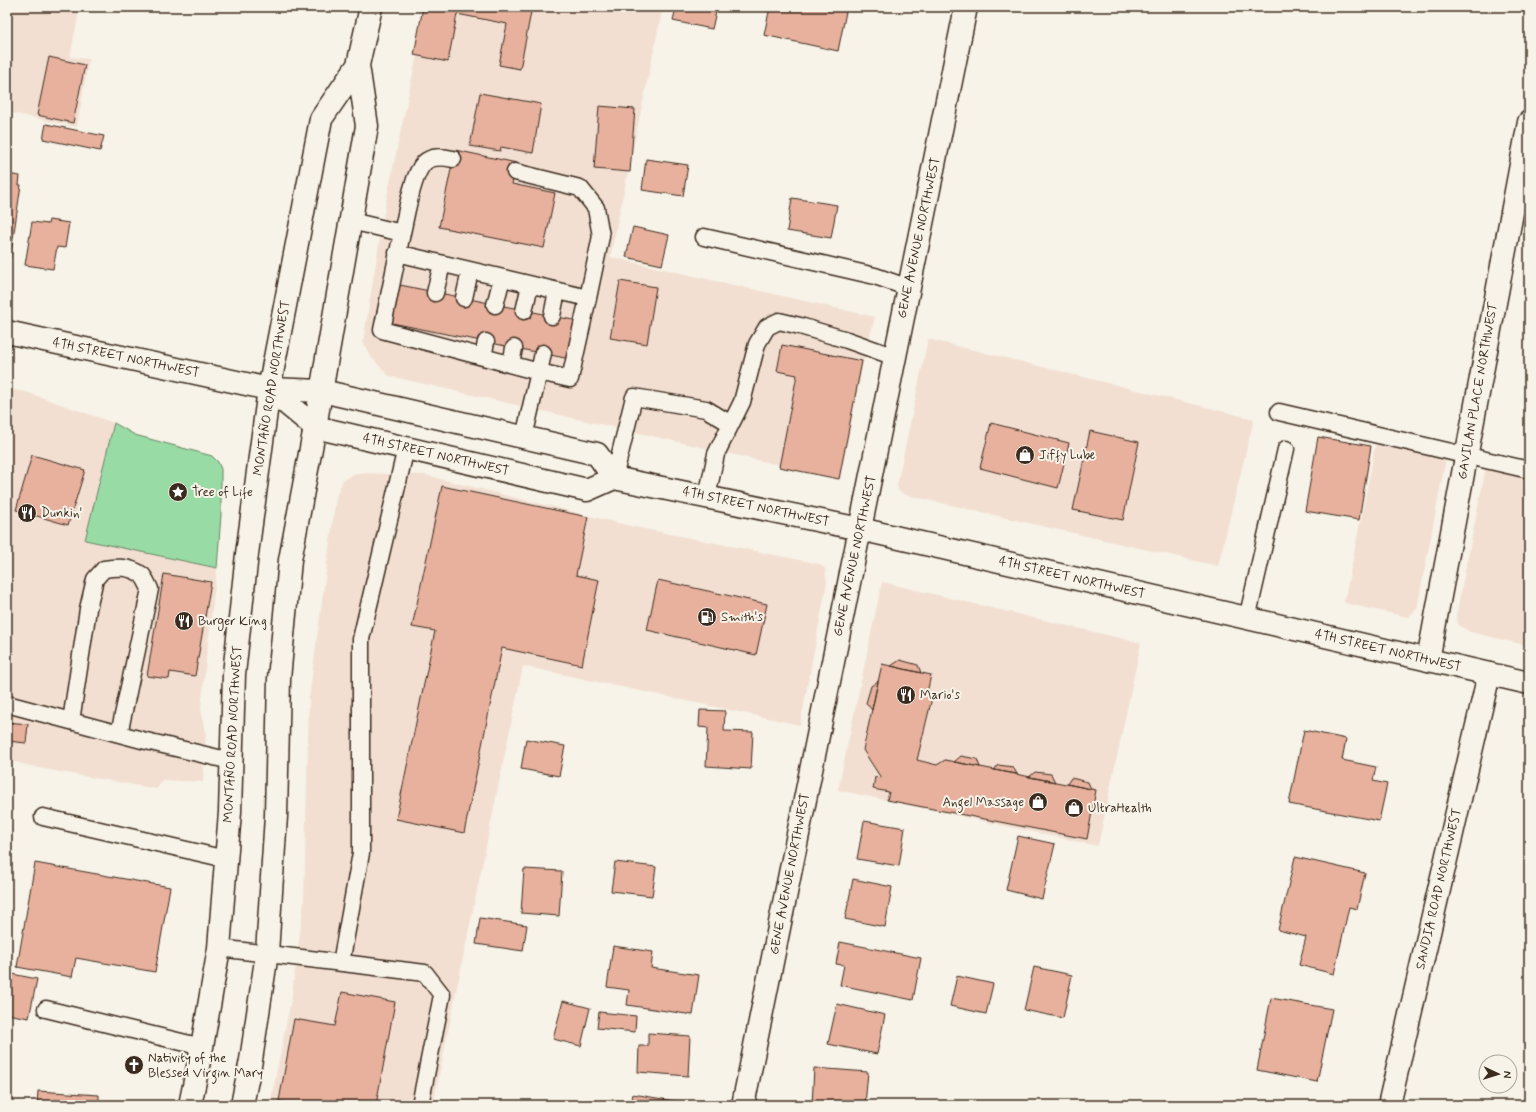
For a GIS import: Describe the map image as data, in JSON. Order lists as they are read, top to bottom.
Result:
{
  "streets": {
    "main road": [
      "GENE AVENUE NORTHWEST",
      "4TH STREET NORTHWEST",
      "MONTAÑO ROAD NORTHWEST",
      "GAVILAN PLACE NORTHWEST",
      "SANDIA ROAD NORTHWEST"
    ]
  },
  "crossings": [
    ["GENE AVENUE NORTHWEST", "4TH STREET NORTHWEST"],
    ["4TH STREET NORTHWEST", "MONTAÑO ROAD NORTHWEST"],
    ["4TH STREET NORTHWEST", "GAVILAN PLACE NORTHWEST"],
    ["4TH STREET NORTHWEST", "SANDIA ROAD NORTHWEST"]
  ],
  "places": {
    "shop": ["Jiffy Lube", "Angel Massage", "UltraHealth"],
    "place": ["Tree of Life"],
    "restaurant": ["Dunkin'", "Burger King", "Mario's"],
    "fuel station": ["Smith's"],
    "church": ["Nativity of the Blessed Virgin Mary"]
  },
  "north": "right"
}
